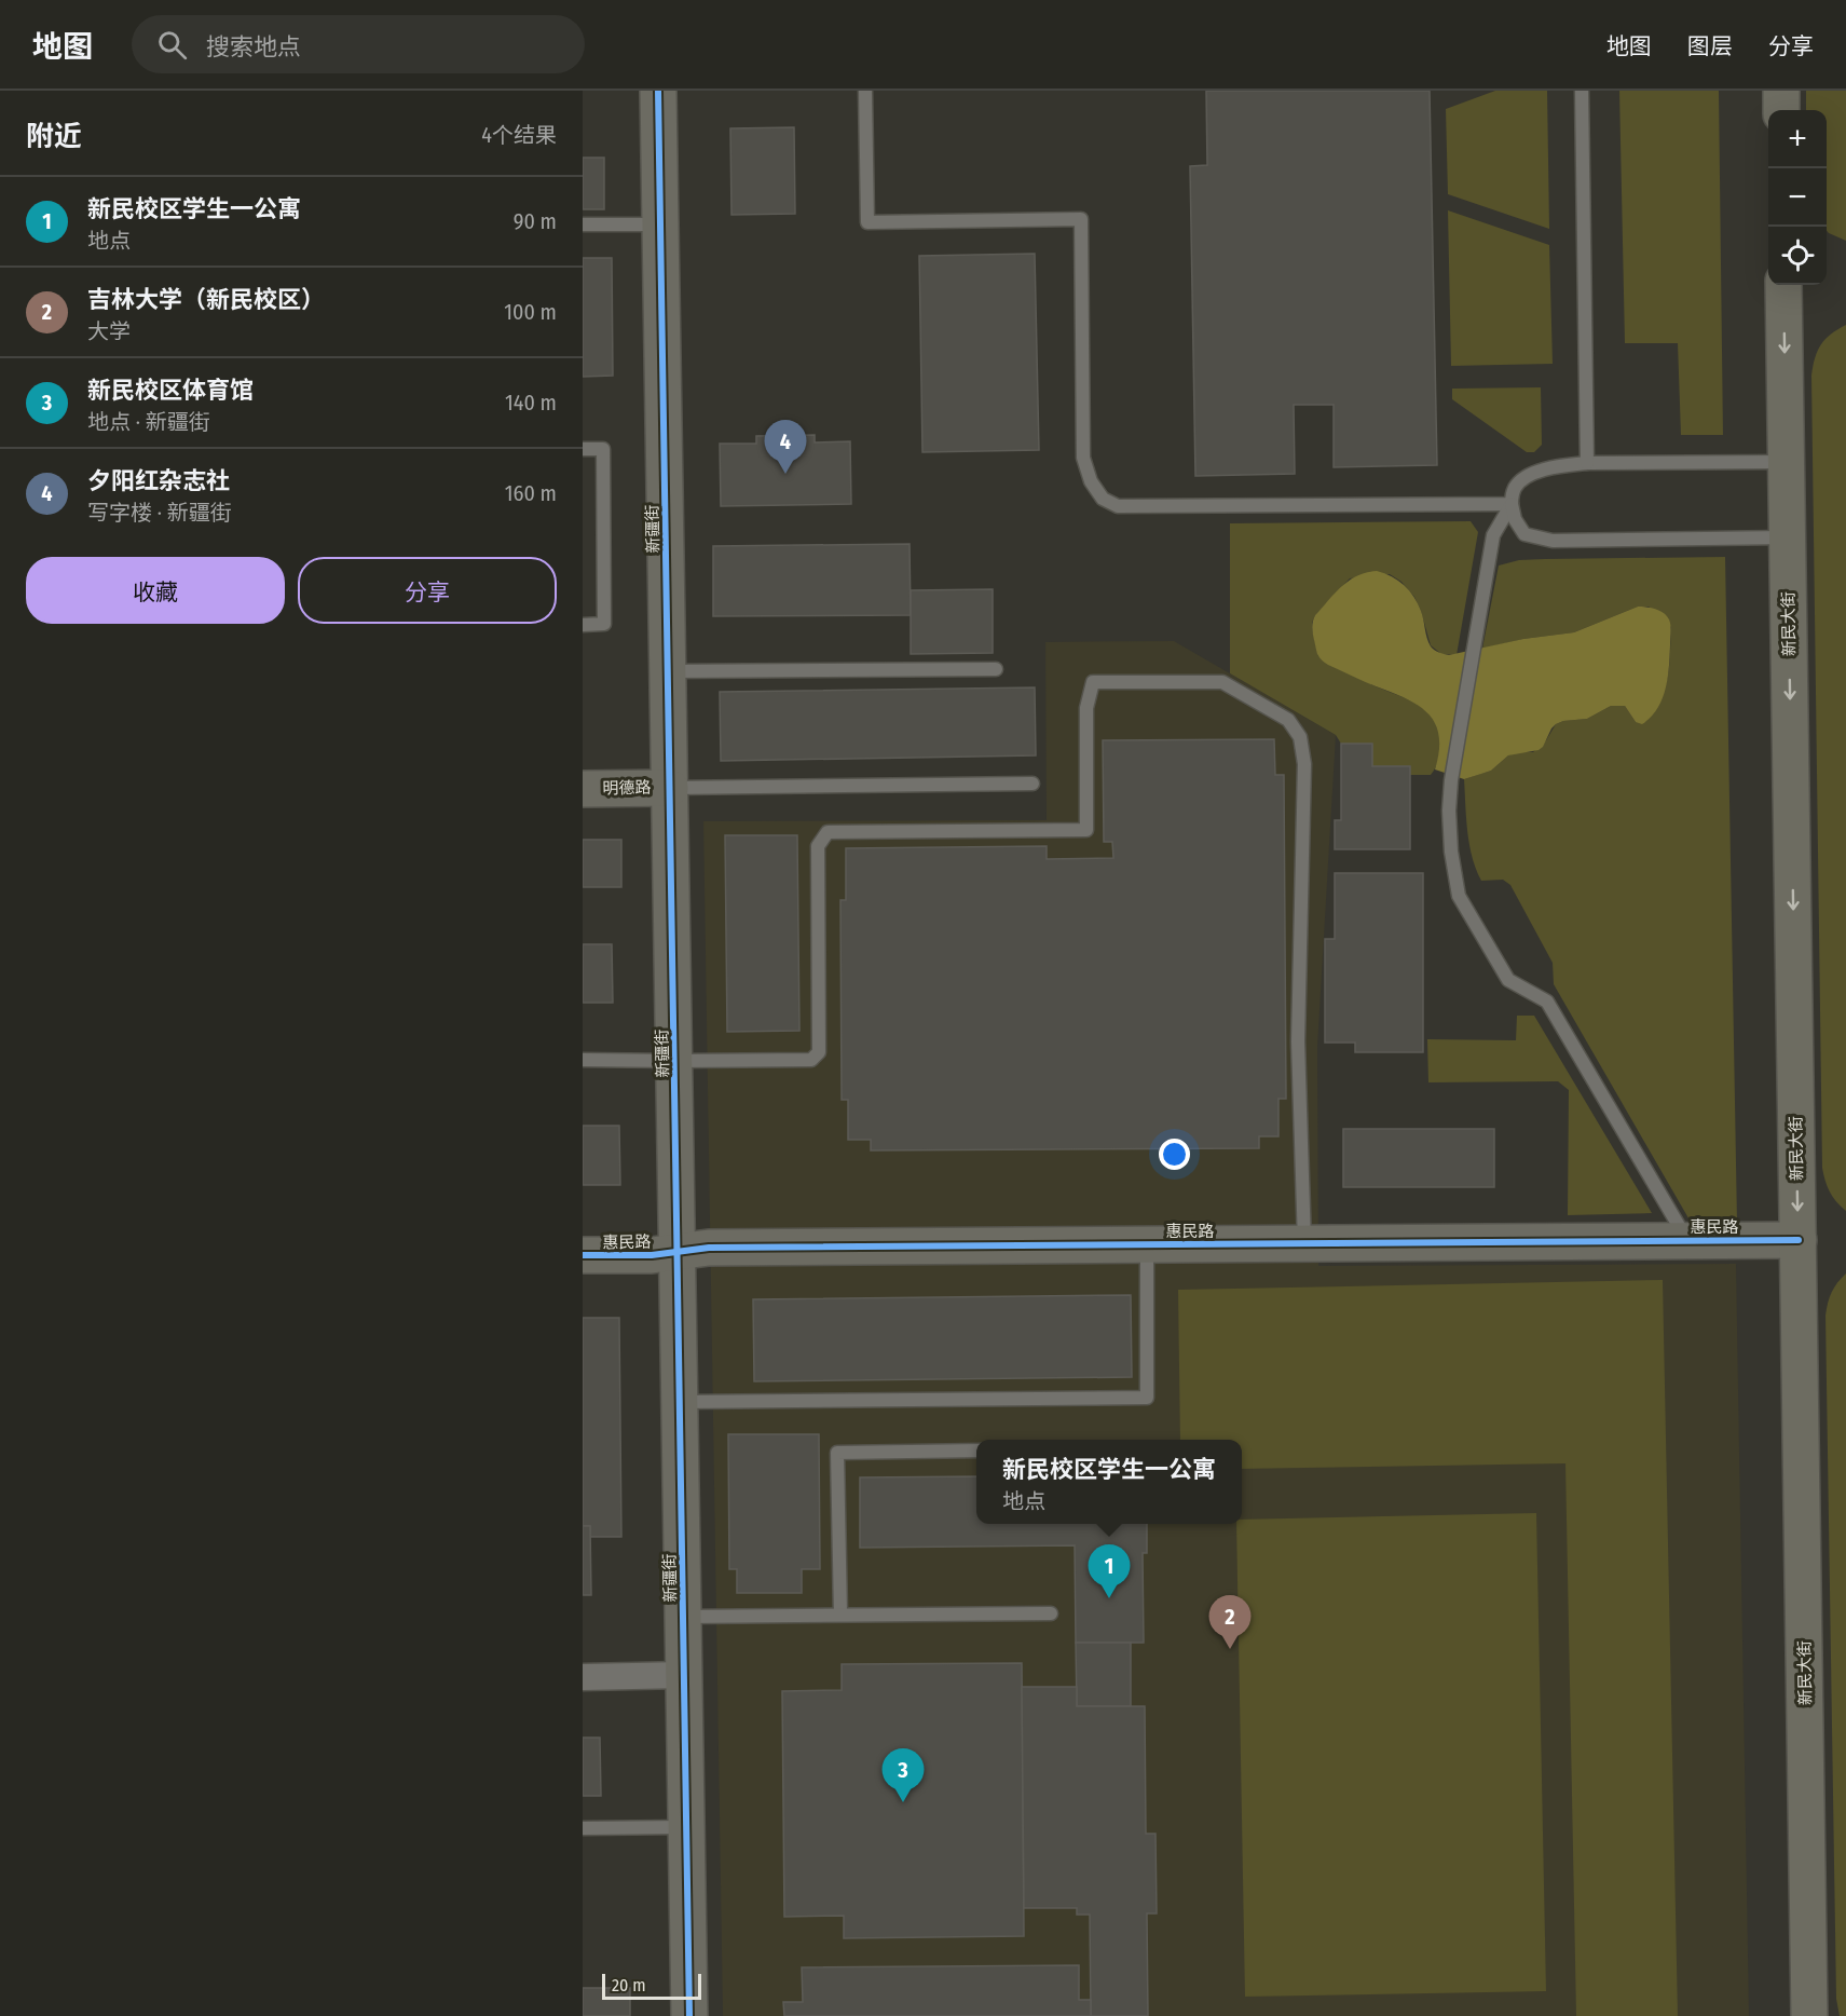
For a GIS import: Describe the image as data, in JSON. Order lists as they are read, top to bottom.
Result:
{
  "streets": {
    "main road": ["新民大街"],
    "street": ["新疆街", "明德路", "惠民路"]
  },
  "crossings": [
    ["新疆街", "明德路"],
    ["新疆街", "惠民路"],
    ["新民大街", "惠民路"]
  ],
  "one_way": ["新民大街"],
  "scale_bar": "20 m",
  "page": {
    "header": "地图",
    "search": "搜索地点",
    "nav": ["地图", "图层", "分享"],
    "heading": ["附近", "4个结果"],
    "map_buttons": ["+", "−"],
    "list": [
      {
        "mark": "1",
        "name": "新民校区学生一公寓",
        "note": "地点",
        "value": "90 m"
      },
      {
        "mark": "2",
        "name": "吉林大学（新民校区）",
        "note": "大学",
        "value": "100 m"
      },
      {
        "mark": "3",
        "name": "新民校区体育馆",
        "note": "地点 · 新疆街",
        "value": "140 m"
      },
      {
        "mark": "4",
        "name": "夕阳红杂志社",
        "note": "写字楼 · 新疆街",
        "value": "160 m"
      }
    ],
    "pins": [
      "4",
      "1",
      "2",
      "3"
    ],
    "buttons": ["收藏", "分享"],
    "popup": ["新民校区学生一公寓", "地点"],
    "scale": "20 m"
  }
}
